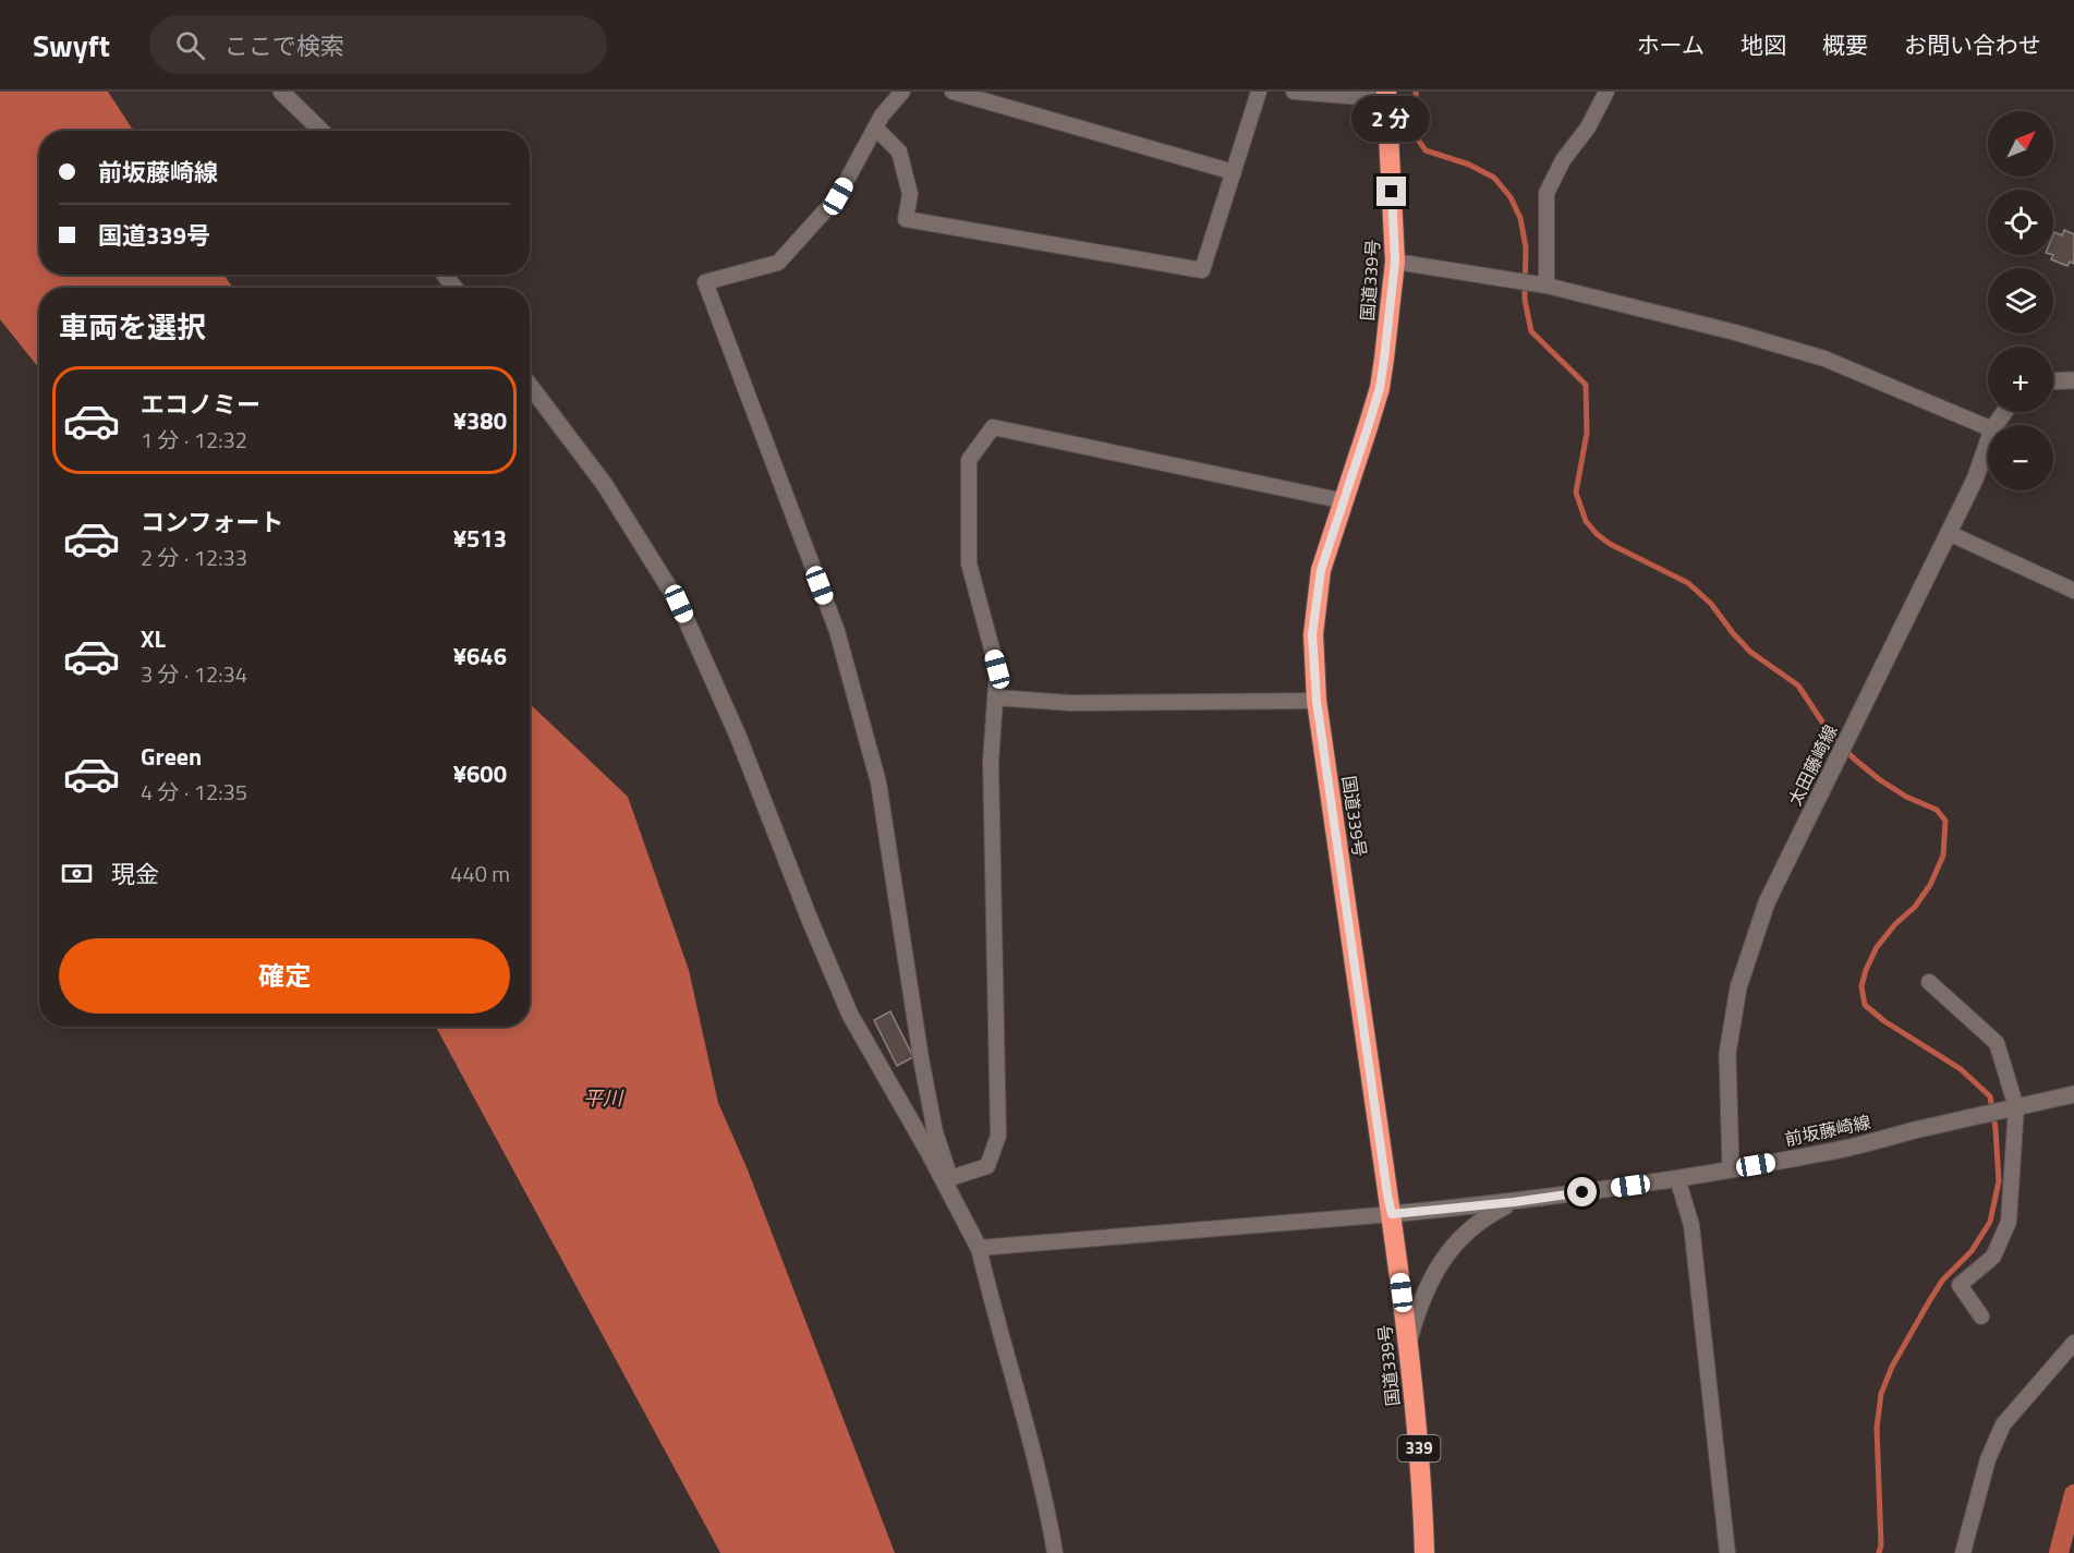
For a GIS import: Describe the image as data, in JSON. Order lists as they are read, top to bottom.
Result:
{
  "streets": {
    "highway": ["国道339号", "339"],
    "main road": ["太田藤崎線", "前坂藤崎線"]
  },
  "crossings": [
    ["国道339号", "前坂藤崎線"],
    ["太田藤崎線", "前坂藤崎線"]
  ],
  "water": ["平川"],
  "north": "top right",
  "page": {
    "header": "Swyft",
    "search": "ここで検索",
    "nav": [
      "ホーム",
      "地図",
      "概要",
      "お問い合わせ"
    ],
    "bubble": "2 分",
    "map_buttons": ["+", "−"],
    "banner": ["前坂藤崎線", "国道339号"],
    "heading": "車両を選択",
    "list": [
      {
        "name": "エコノミー",
        "note": "1 分 · 12:32",
        "value": "¥380"
      },
      {
        "name": "コンフォート",
        "note": "2 分 · 12:33",
        "value": "¥513"
      },
      {
        "name": "XL",
        "note": "3 分 · 12:34",
        "value": "¥646"
      },
      {
        "name": "Green",
        "note": "4 分 · 12:35",
        "value": "¥600"
      }
    ],
    "pay": ["現金", "440 m"],
    "buttons": "確定"
  }
}
